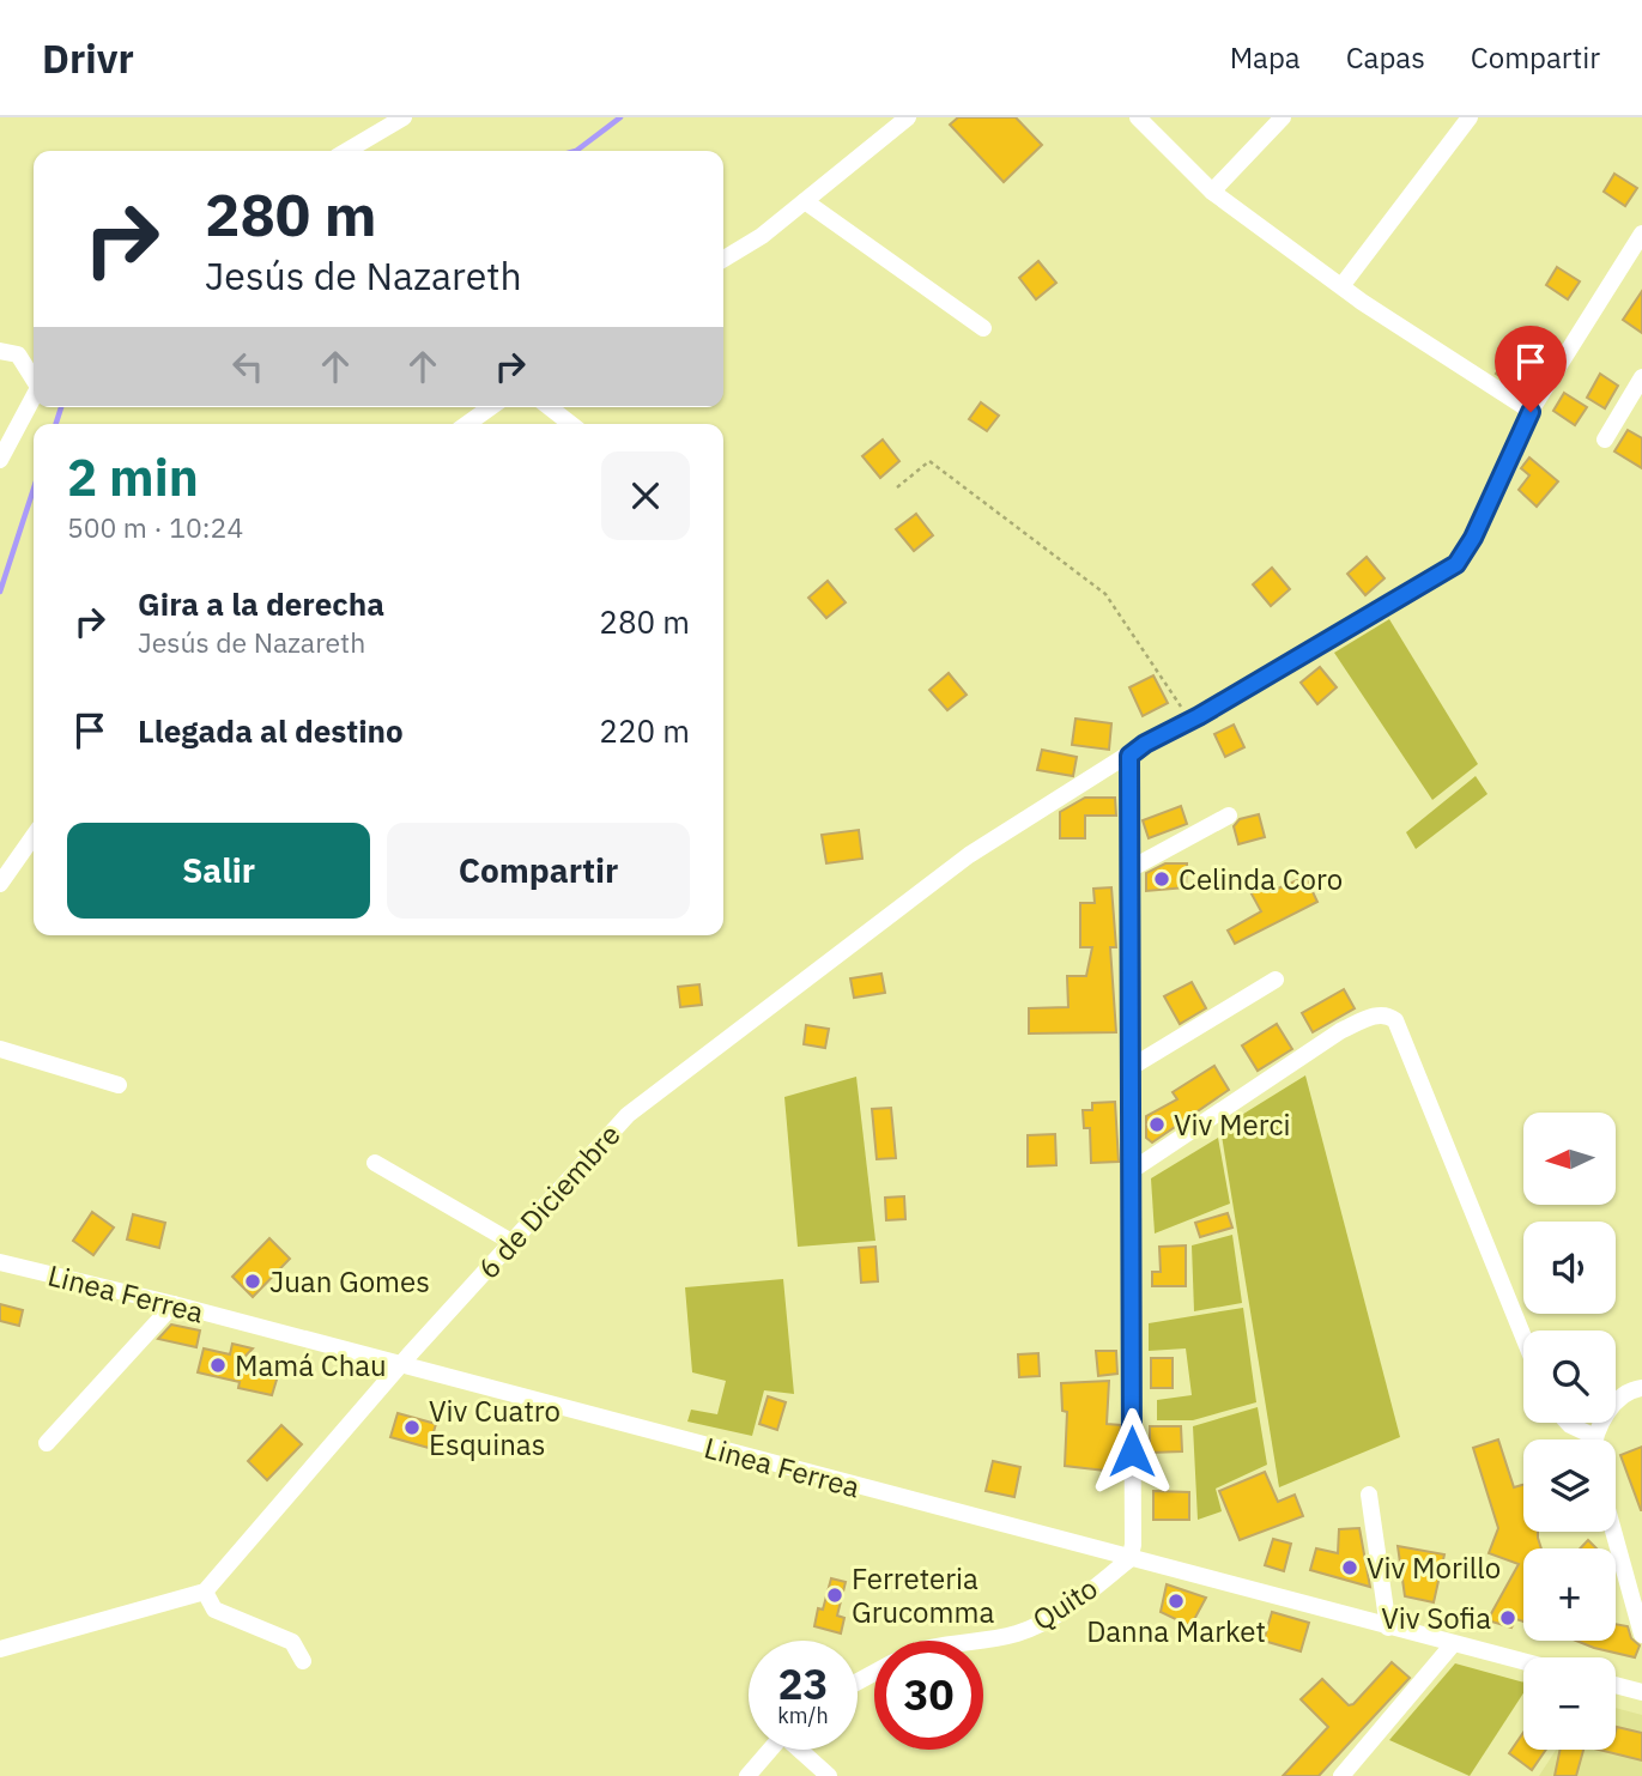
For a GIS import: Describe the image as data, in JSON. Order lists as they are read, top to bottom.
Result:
{
  "streets": {
    "street": ["6 de Diciembre", "Linea Ferrea", "Quito"]
  },
  "crossings": [
    ["6 de Diciembre", "Linea Ferrea"],
    ["Linea Ferrea", "Quito"]
  ],
  "places": [
    "Celinda Coro",
    "Viv Merci",
    "Juan Gomes",
    "Mamá Chau",
    "Viv Cuatro Esquinas",
    "Viv Morillo",
    "Ferreteria Grucomma",
    "Danna Market",
    "Viv Sofia"
  ],
  "north": "left",
  "page": {
    "header": "Drivr",
    "nav": ["Mapa", "Capas", "Compartir"],
    "turn": ["280 m", "Jesús de Nazareth"],
    "heading": ["2 min", "500 m · 10:24"],
    "list": [
      {
        "name": "Gira a la derecha",
        "note": "Jesús de Nazareth",
        "value": "280 m"
      },
      {
        "name": "Llegada al destino",
        "value": "220 m"
      }
    ],
    "buttons": ["Salir", "Compartir"],
    "map_buttons": ["+", "−"],
    "speed": "23 km/h",
    "limit": "30"
  }
}
